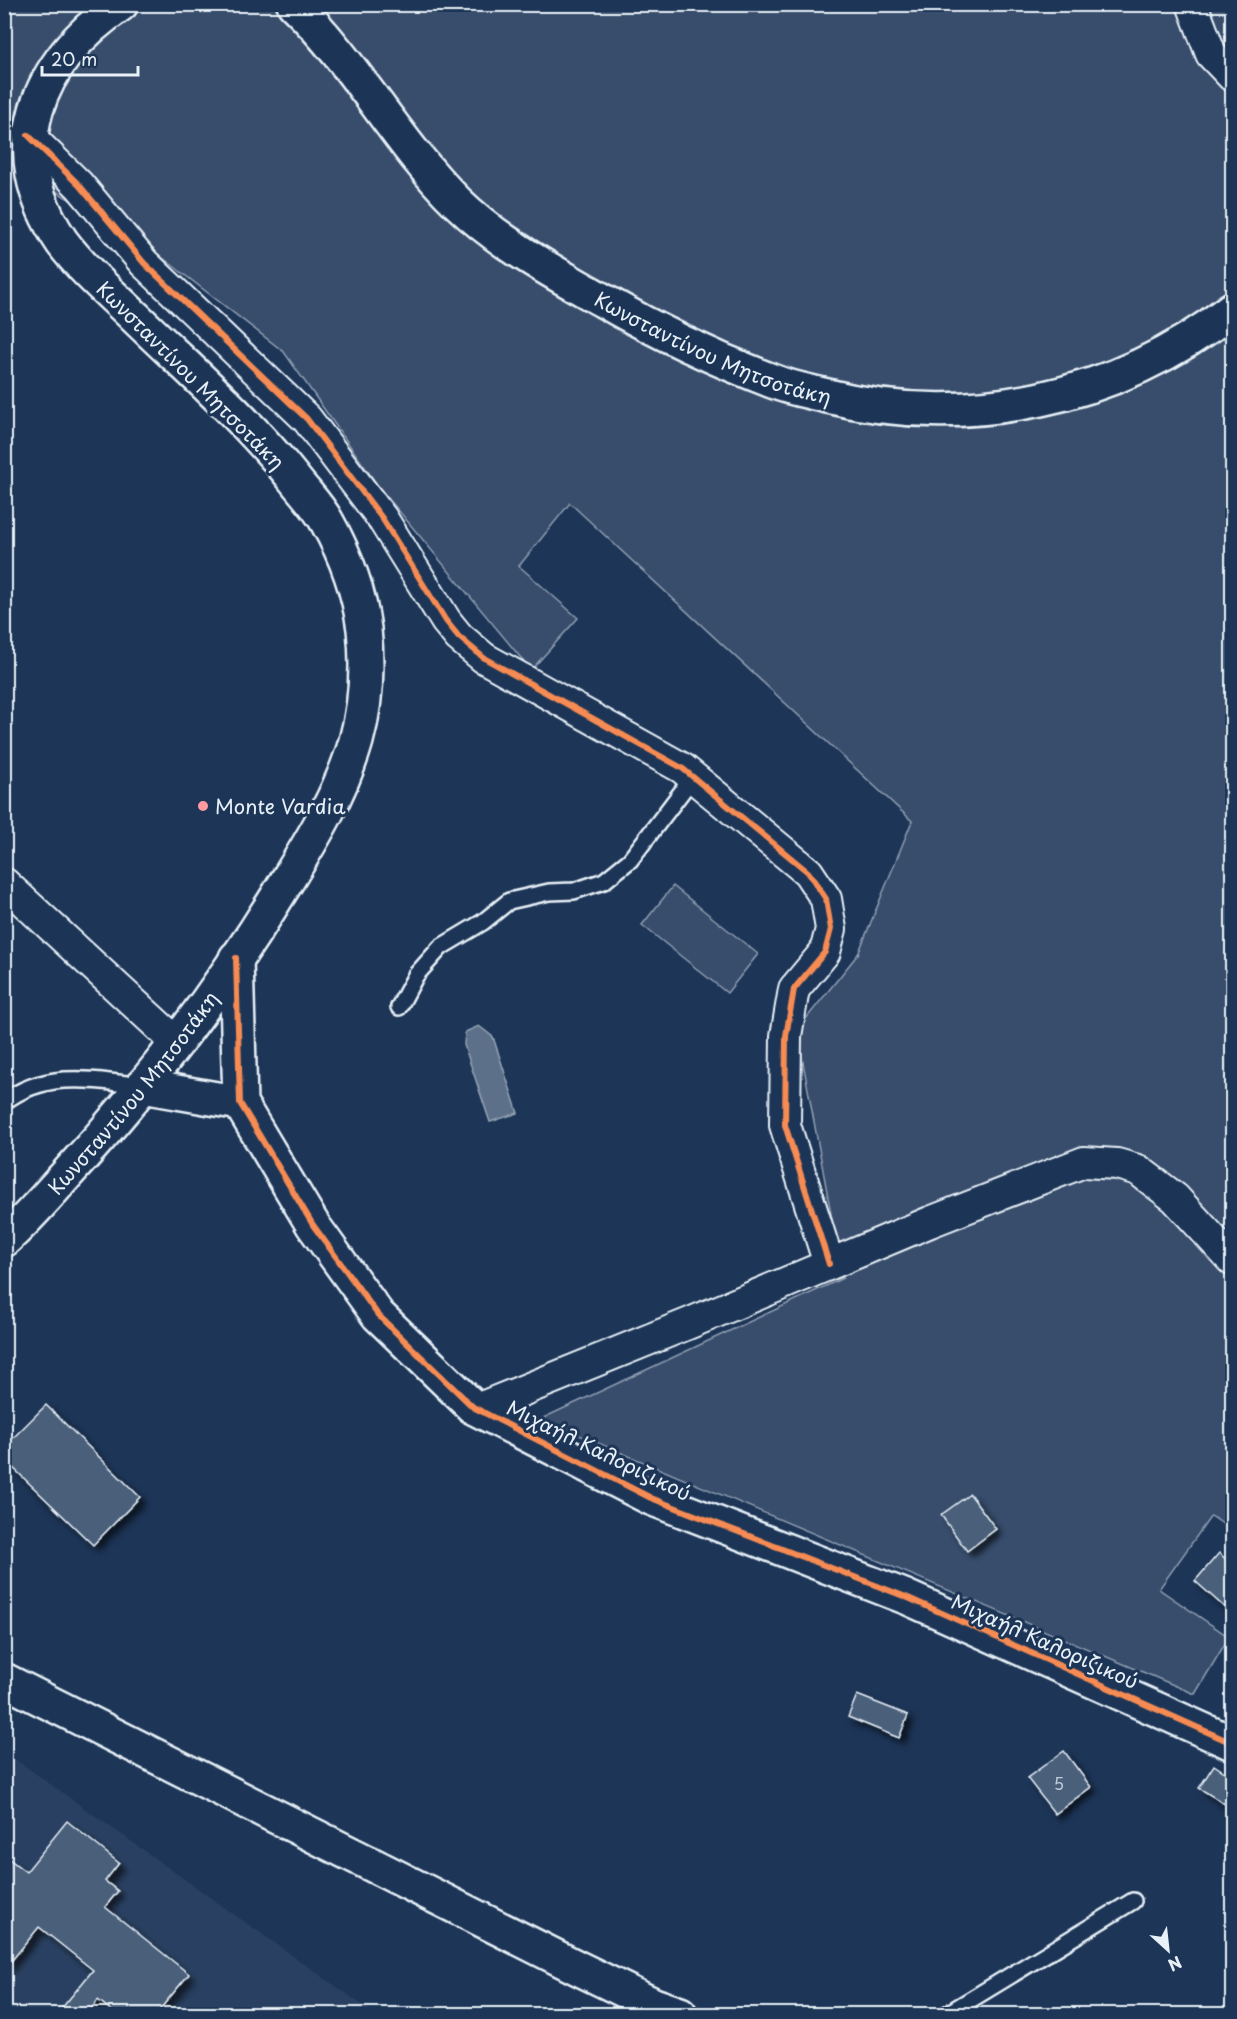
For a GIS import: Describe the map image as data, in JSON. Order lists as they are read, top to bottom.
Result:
{
  "streets": {
    "main road": ["Κωνσταντίνου Μητσοτάκη", "Μιχαήλ Καλοριζικού"]
  },
  "crossings": [
    ["Κωνσταντίνου Μητσοτάκη", "Μιχαήλ Καλοριζικού"]
  ],
  "places": ["Monte Vardia"],
  "house_numbers": ["5"],
  "scale_bar": "20 m",
  "north": "bottom right"
}
